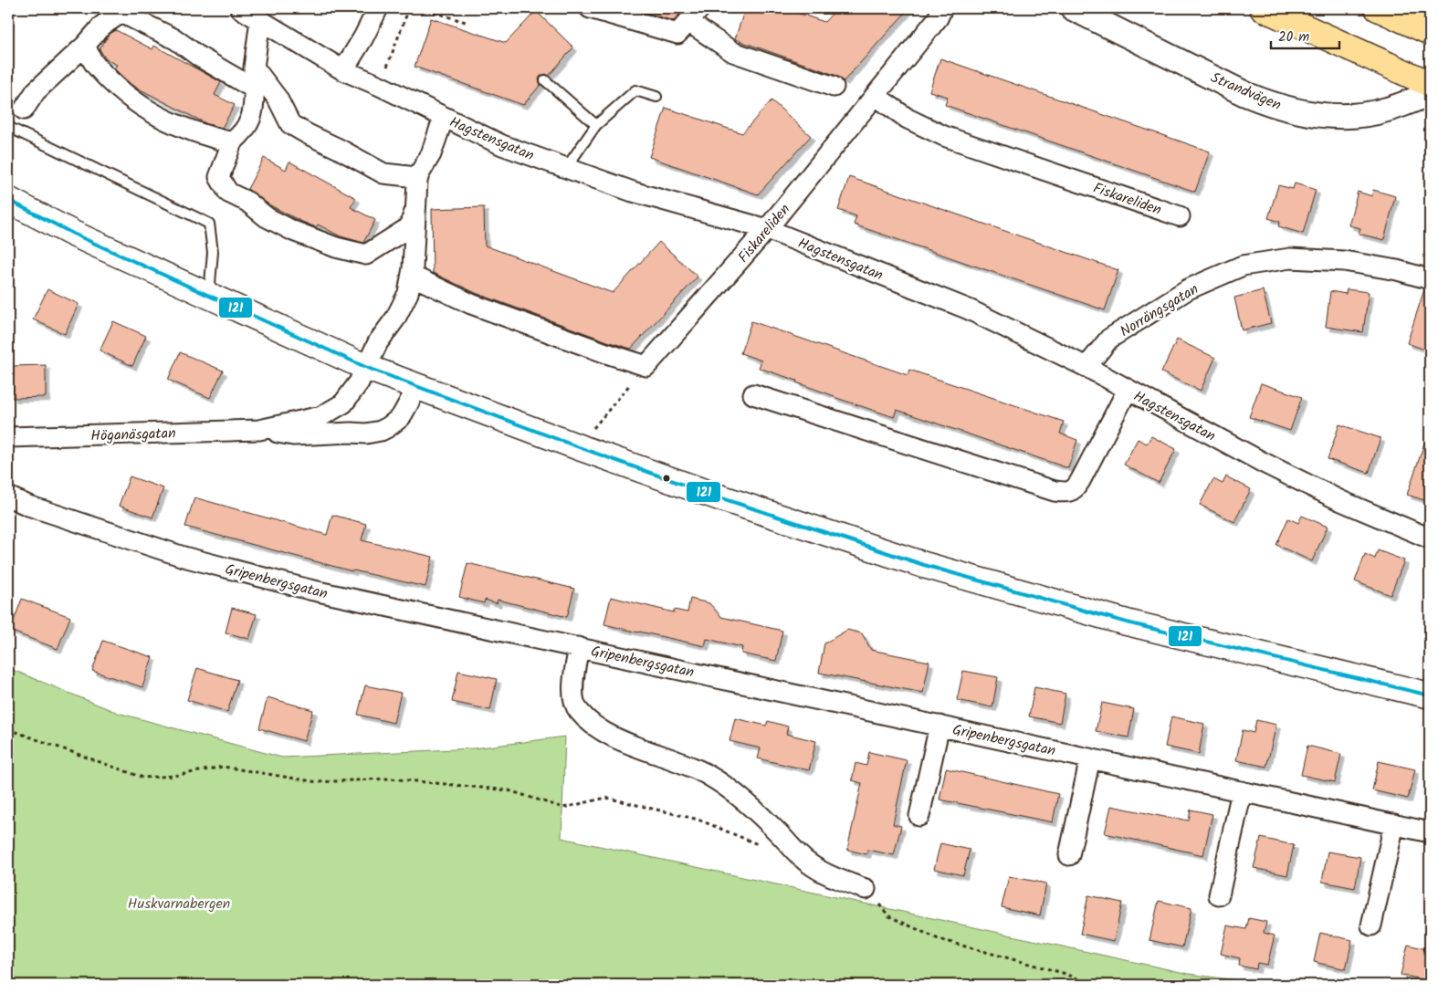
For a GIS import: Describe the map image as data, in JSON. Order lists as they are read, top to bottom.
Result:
{
  "streets": {
    "street": [
      "Strandvägen",
      "Hagstensgatan",
      "Fiskareliden",
      "Norrängsgatan",
      "Höganäsgatan",
      "Gripenbergsgatan"
    ]
  },
  "crossings": [
    ["Hagstensgatan", "Fiskareliden"],
    ["Hagstensgatan", "Norrängsgatan"]
  ],
  "parks": ["Huskvarnabergen"],
  "lines": ["transit line 121"],
  "scale_bar": "20 m"
}
